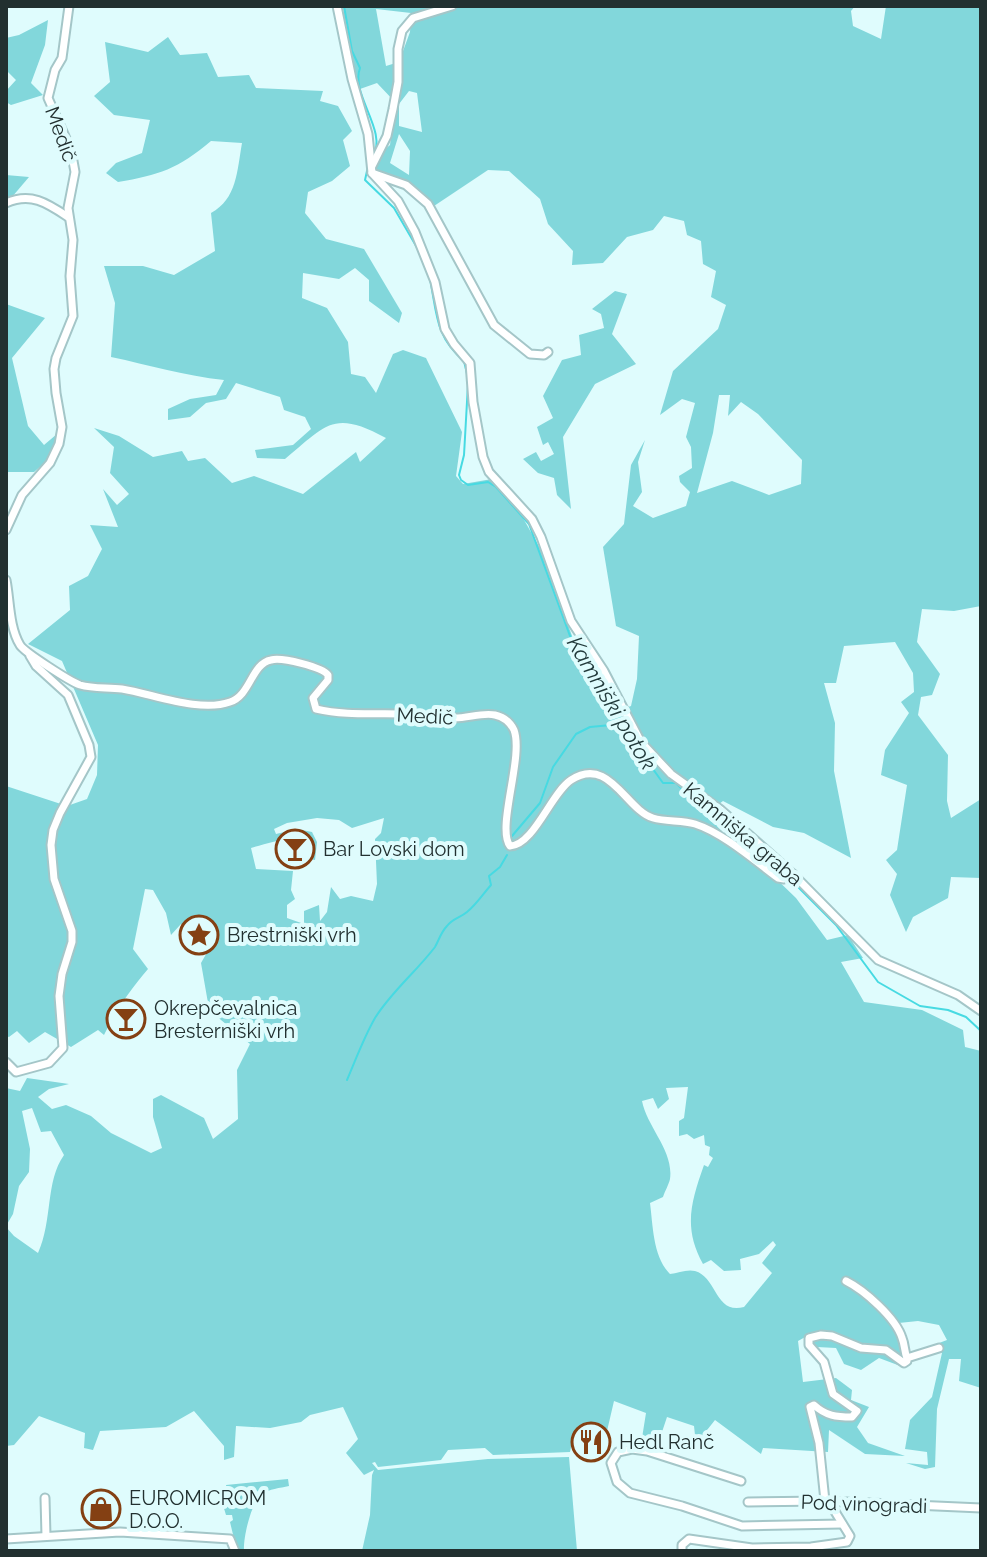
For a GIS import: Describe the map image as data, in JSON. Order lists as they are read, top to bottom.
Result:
{
  "streets": {
    "street": ["Medič", "Kamniška graba", "Pod vinogradi"]
  },
  "crossings": [
    ["Medič", "Kamniška graba"]
  ],
  "water": ["Kamniški potok"],
  "places": {
    "bar": ["Bar Lovski dom", "Okrepčevalnica Bresterniški vrh"],
    "place": ["Brestrniški vrh"],
    "restaurant": ["Hedl Ranč"],
    "shop": ["EUROMICROM D.O.O."]
  }
}
